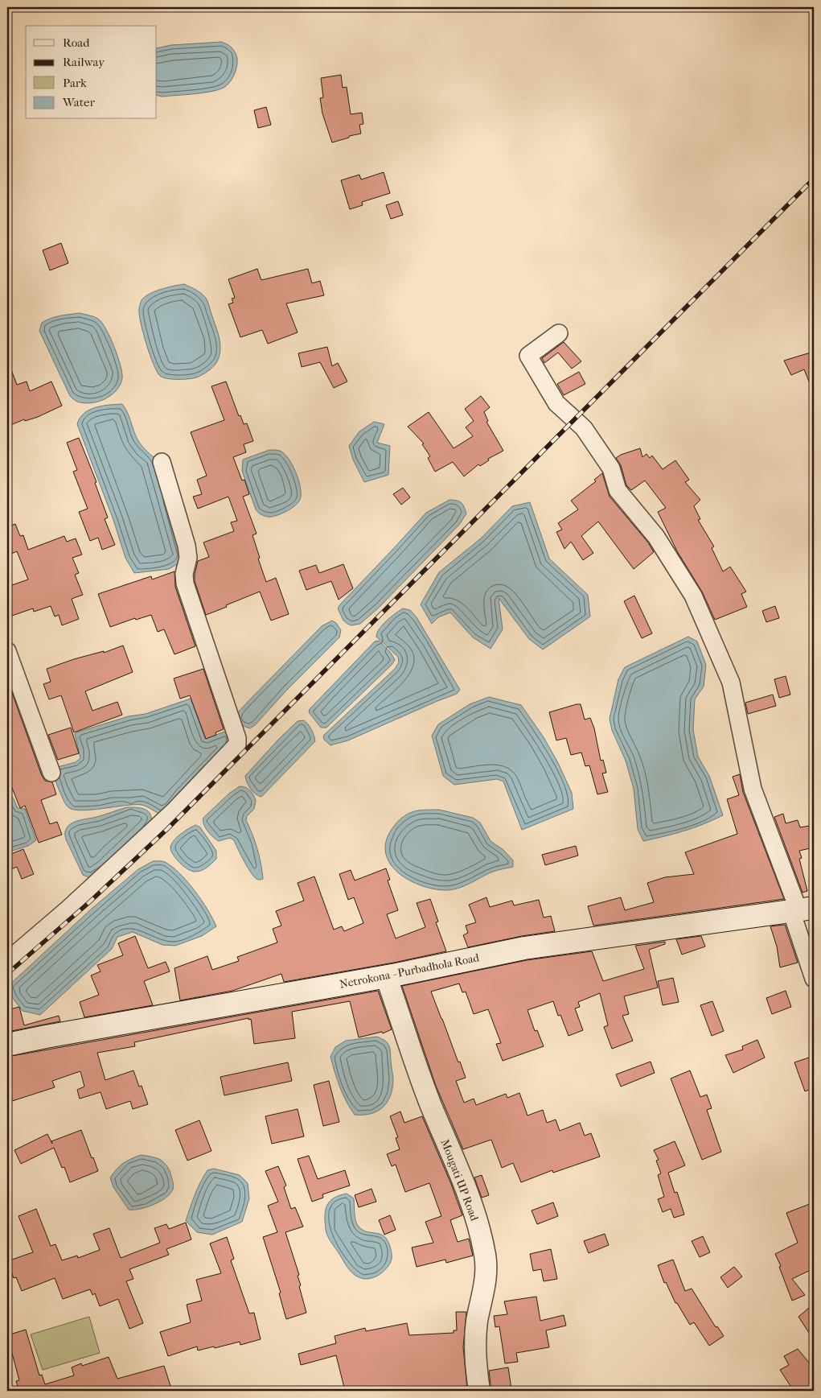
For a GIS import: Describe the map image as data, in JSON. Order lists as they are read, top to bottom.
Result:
{
  "streets": {
    "main road": ["Netrokona - Purbadhola Road"],
    "street": ["Mougati UP Road"]
  },
  "crossings": [
    ["Netrokona - Purbadhola Road", "Mougati UP Road"]
  ],
  "legend": [
    "Road",
    "Railway",
    "Park",
    "Water"
  ]
}
